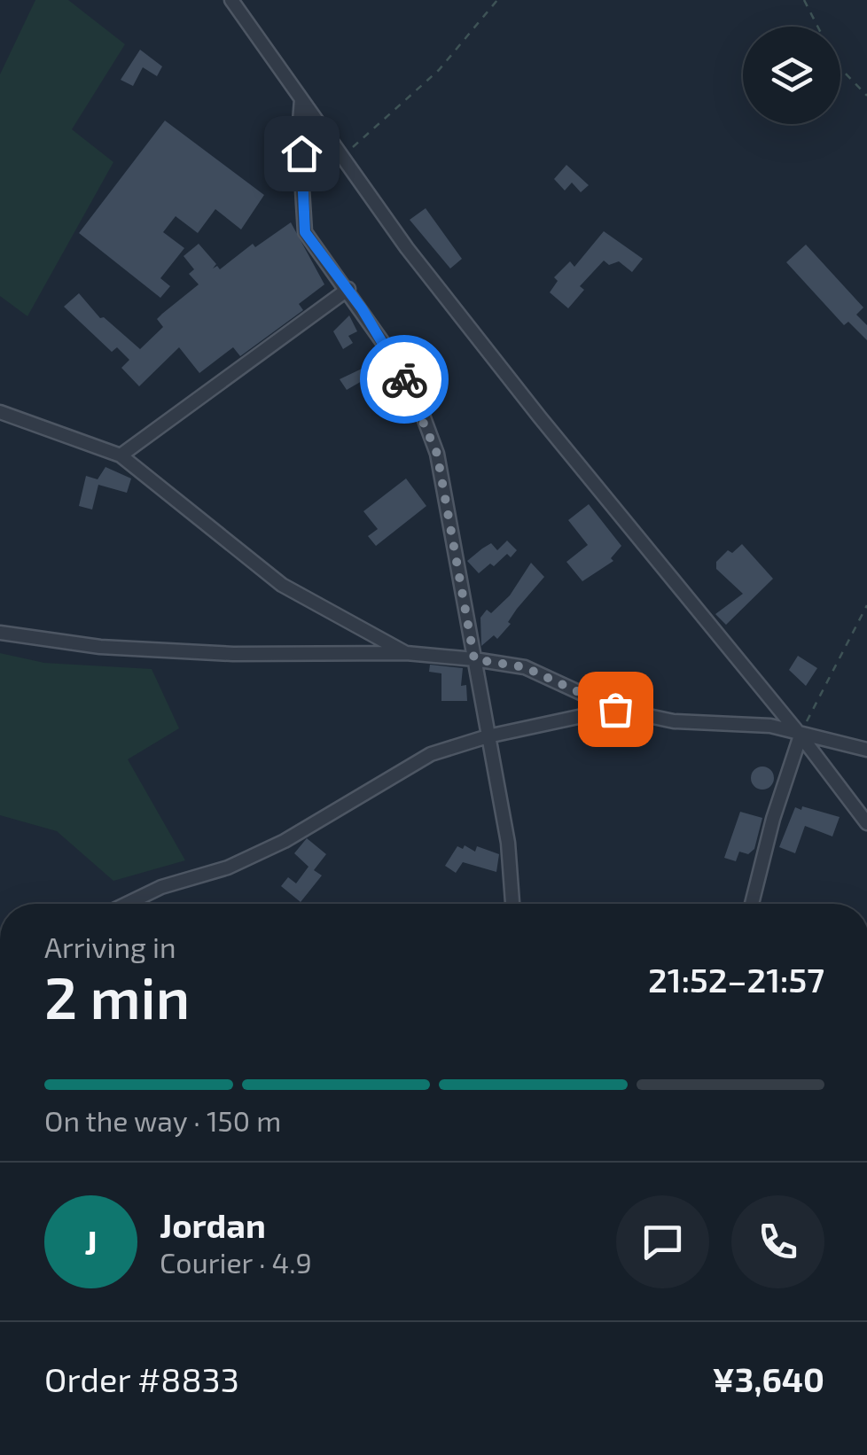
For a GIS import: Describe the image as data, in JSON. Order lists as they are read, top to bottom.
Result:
{
  "page": {
    "heading": ["2 min", "Arriving in", "21:52–21:57"],
    "panel": [
      "Jordan",
      "Courier · 4.9",
      "Order #8833",
      "¥3,640"
    ],
    "bar": "On the way · 150 m",
    "round": "J"
  }
}
